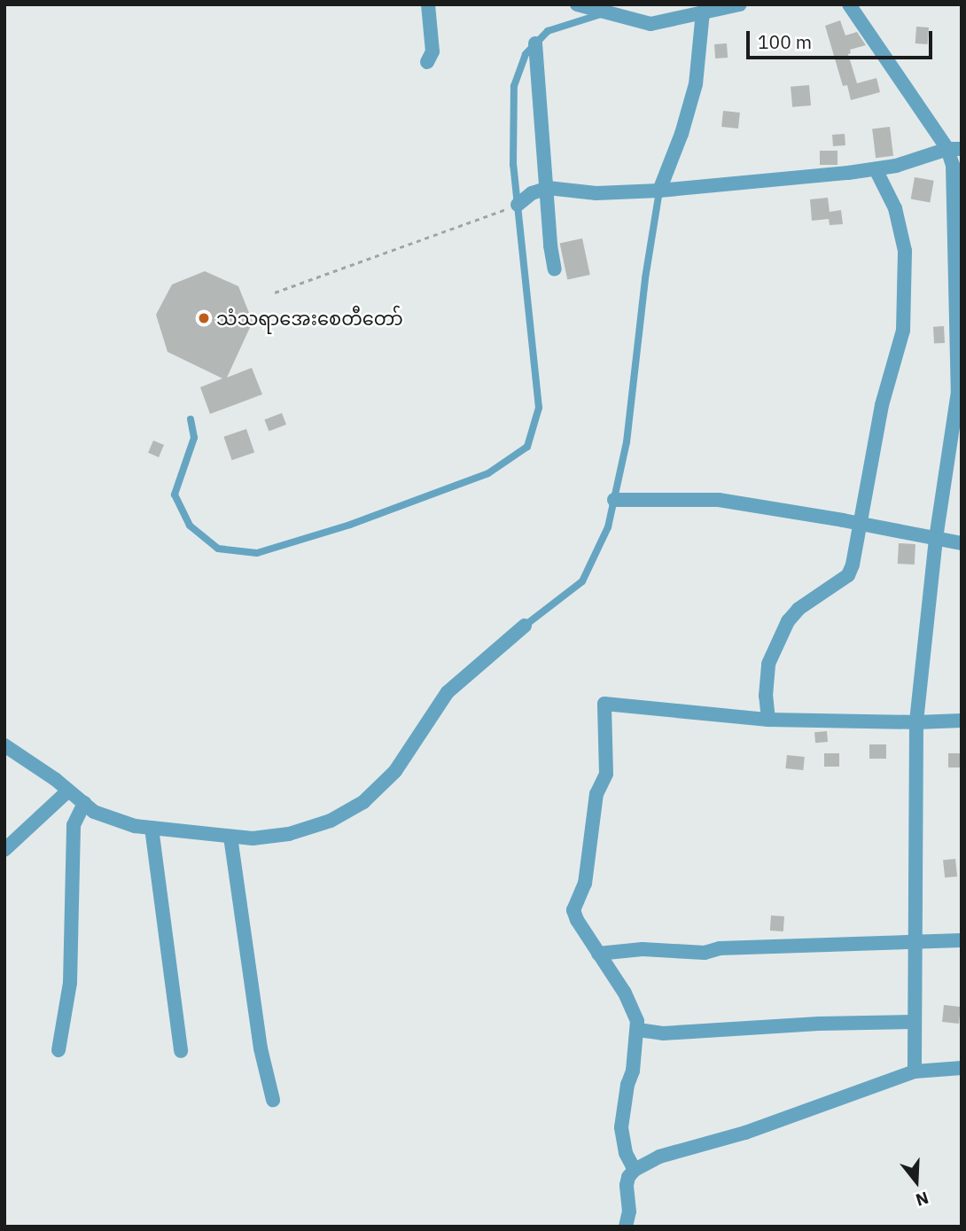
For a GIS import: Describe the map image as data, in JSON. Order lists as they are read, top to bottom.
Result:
{
  "places": ["သံသရာအေးစေတီတော်"],
  "scale_bar": "100 m",
  "north": "bottom"
}
